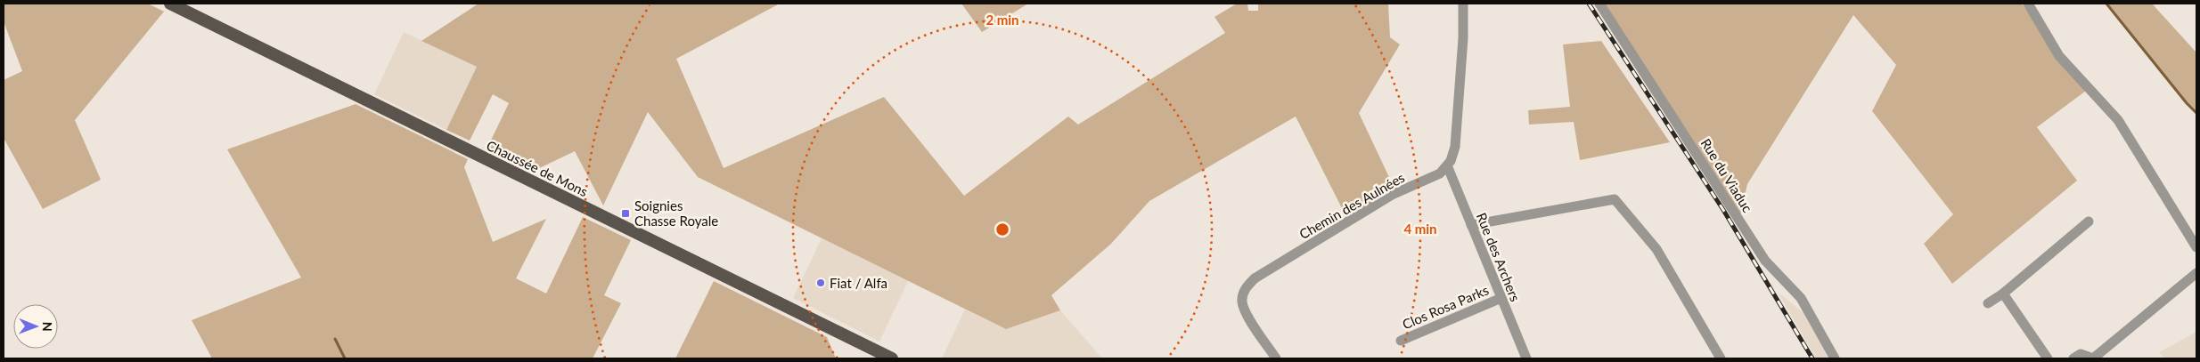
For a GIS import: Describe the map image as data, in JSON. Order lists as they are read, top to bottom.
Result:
{
  "streets": {
    "main road": ["Chaussée de Mons"],
    "street": [
      "Rue du Viaduc",
      "Chemin des Aulnées",
      "Rue des Archers",
      "Clos Rosa Parks"
    ]
  },
  "crossings": [
    ["Chemin des Aulnées", "Rue des Archers"],
    ["Rue des Archers", "Clos Rosa Parks"]
  ],
  "places": {
    "transit": ["Soignies Chasse Royale"],
    "other": ["Fiat / Alfa"]
  },
  "north": "right",
  "rings": ["2 min", "4 min"]
}
